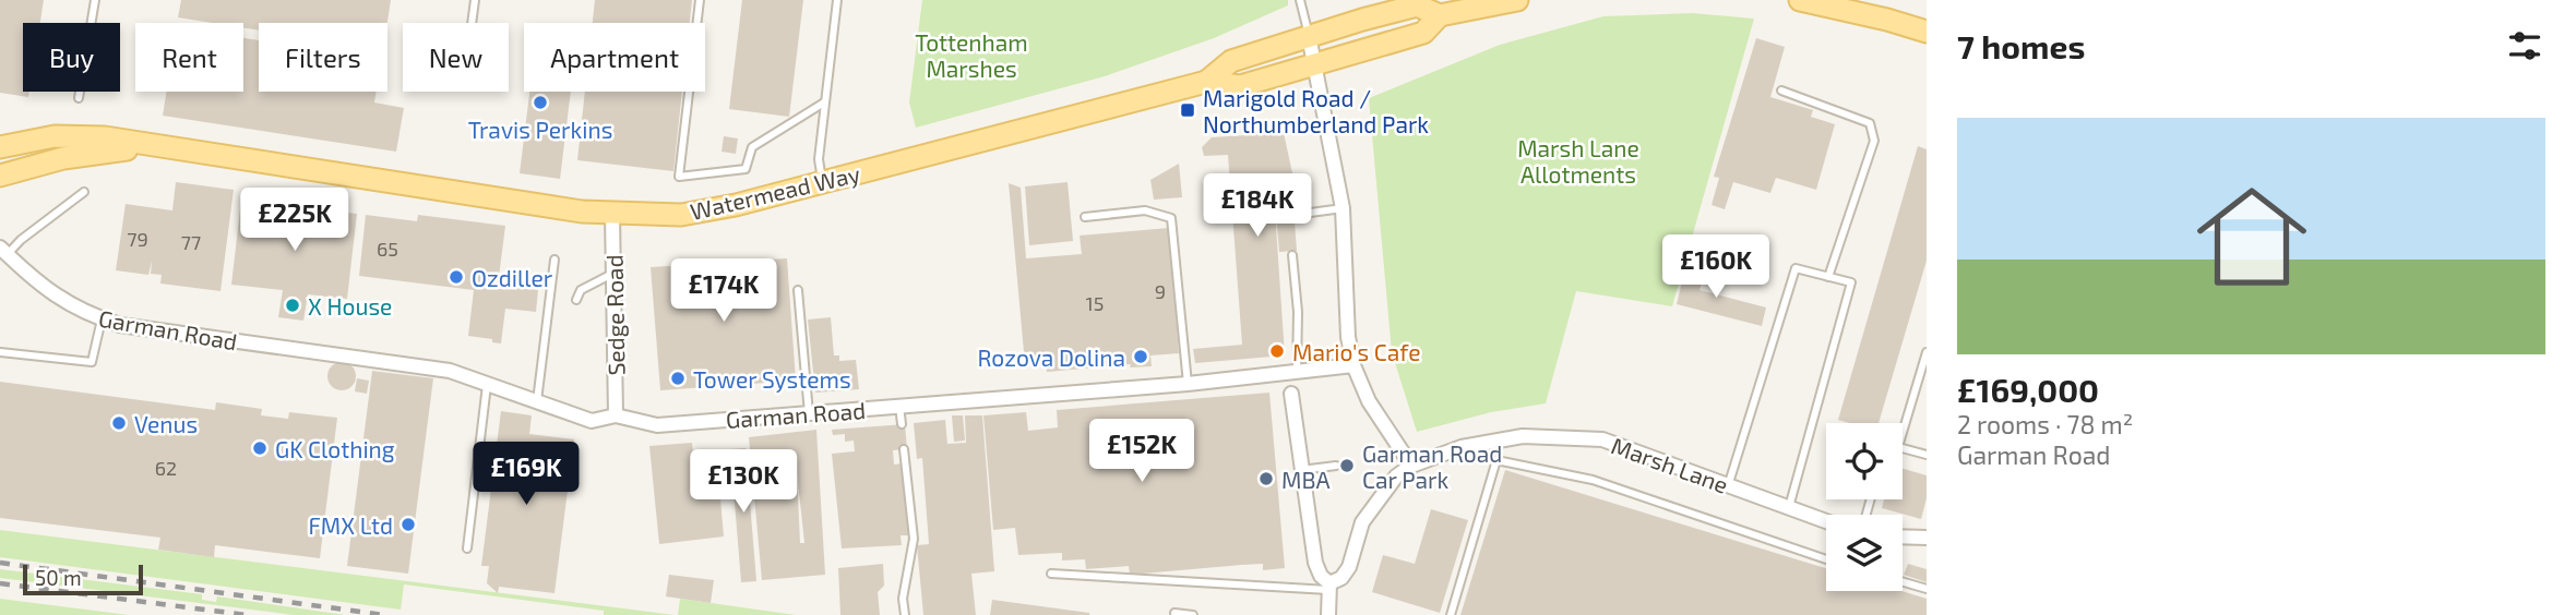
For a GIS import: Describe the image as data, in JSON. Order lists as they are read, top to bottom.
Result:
{
  "streets": {
    "main road": ["Watermead Way"],
    "street": ["Sedge Road", "Garman Road", "Marsh Lane"]
  },
  "crossings": [
    ["Watermead Way", "Sedge Road"],
    ["Sedge Road", "Garman Road"]
  ],
  "parks": ["Tottenham Marshes", "Marsh Lane Allotments"],
  "places": {
    "other": [
      "Travis Perkins",
      "Ozdiller",
      "X House",
      "Mario's Cafe",
      "Rozova Dolina",
      "Tower Systems",
      "Venus",
      "GK Clothing",
      "Garman Road Car Park",
      "MBA",
      "FMX Ltd"
    ],
    "transit": ["Marigold Road / Northumberland Park"]
  },
  "house_numbers": [
    "79",
    "77",
    "65",
    "9",
    "15",
    "62"
  ],
  "scale_bar": "50 m",
  "page": {
    "heading": "7 homes",
    "chip": [
      "Buy",
      "Rent",
      "Filters",
      "New",
      "Apartment"
    ],
    "list": [
      {
        "name": "£169,000",
        "note": "2 rooms · 78 m² · Garman Road"
      }
    ],
    "price": [
      "£184K",
      "£225K",
      "£160K",
      "£174K",
      "£152K",
      "£169K",
      "£130K"
    ],
    "scale": "50 m"
  }
}
